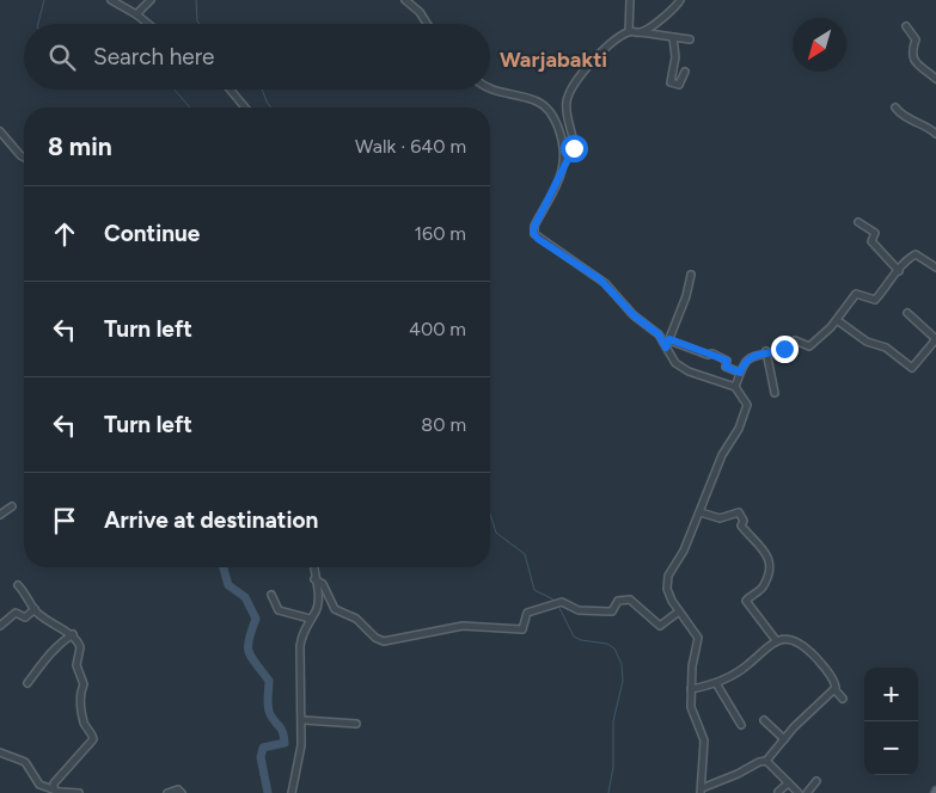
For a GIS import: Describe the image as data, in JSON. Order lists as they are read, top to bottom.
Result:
{
  "districts": ["Warjabakti"],
  "north": "bottom left",
  "page": {
    "search": "Search here",
    "heading": ["8 min", "Walk · 640 m"],
    "list": [
      ["Continue", "160 m"],
      ["Turn left", "400 m"],
      ["Turn left", "80 m"],
      "Arrive at destination"
    ],
    "map_buttons": ["+", "−"]
  }
}
